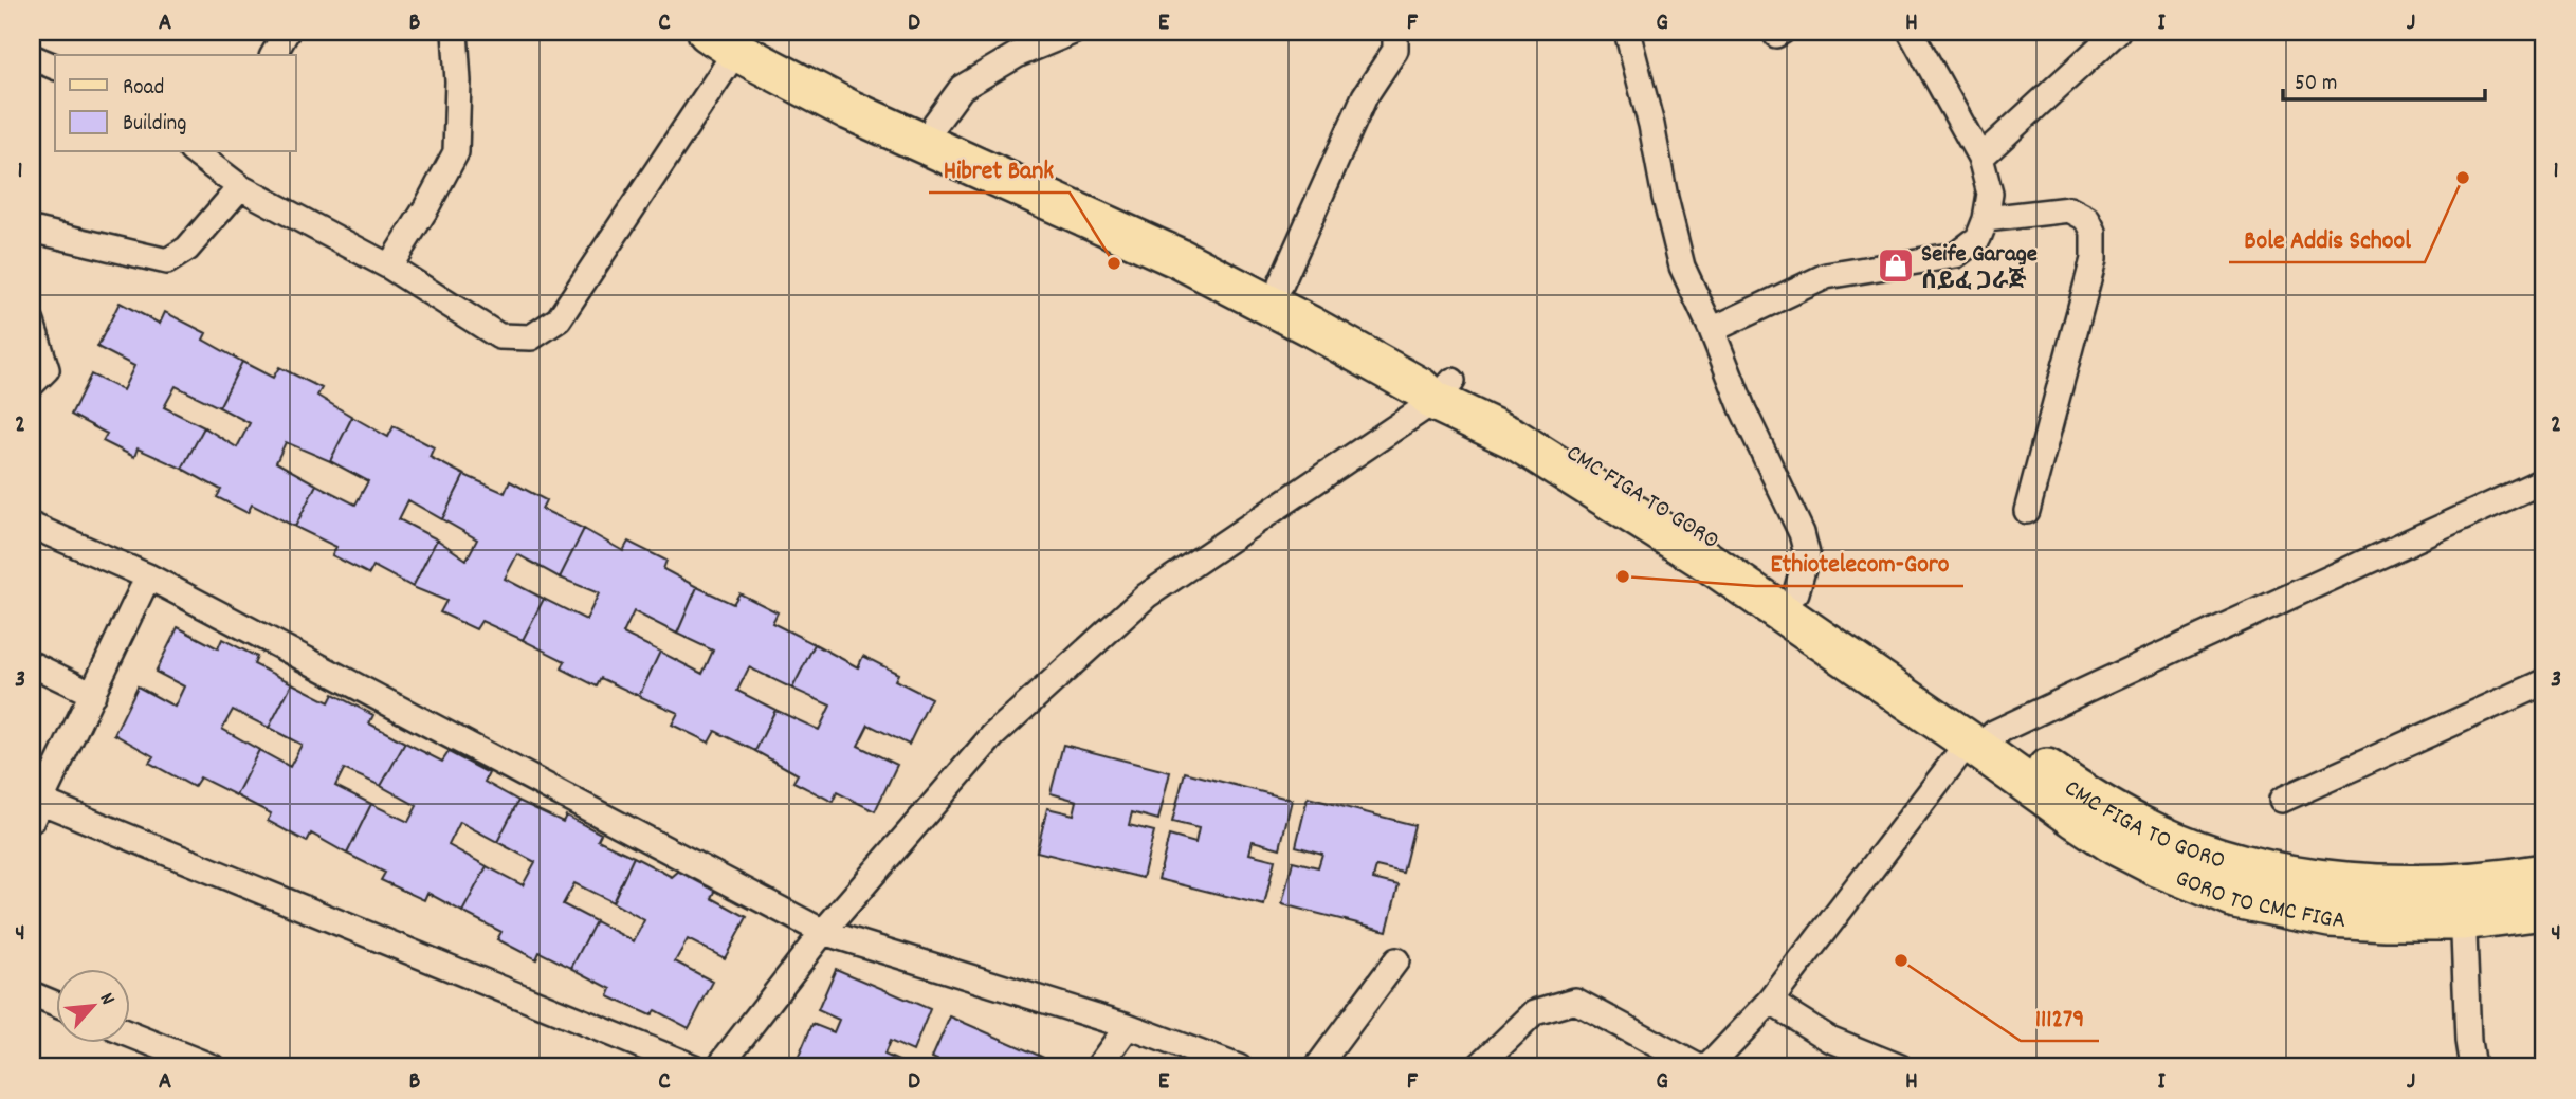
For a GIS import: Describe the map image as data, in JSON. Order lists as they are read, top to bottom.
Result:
{
  "streets": {
    "main road": ["CMC FIGA TO GORO"]
  },
  "places": {
    "other": [
      "Bole Addis School",
      "Hibret Bank",
      "Ethiotelecom-Goro",
      "111279"
    ],
    "shop": ["Seife Garage ሰይፈ ጋራጅ"]
  },
  "legend": ["Road", "Building"],
  "scale_bar": "50 m",
  "north": "top right",
  "grid": {
    "columns": [
      "A",
      "B",
      "C",
      "D",
      "E",
      "F",
      "G",
      "H",
      "I",
      "J"
    ],
    "rows": [
      "1",
      "2",
      "3",
      "4"
    ]
  }
}
